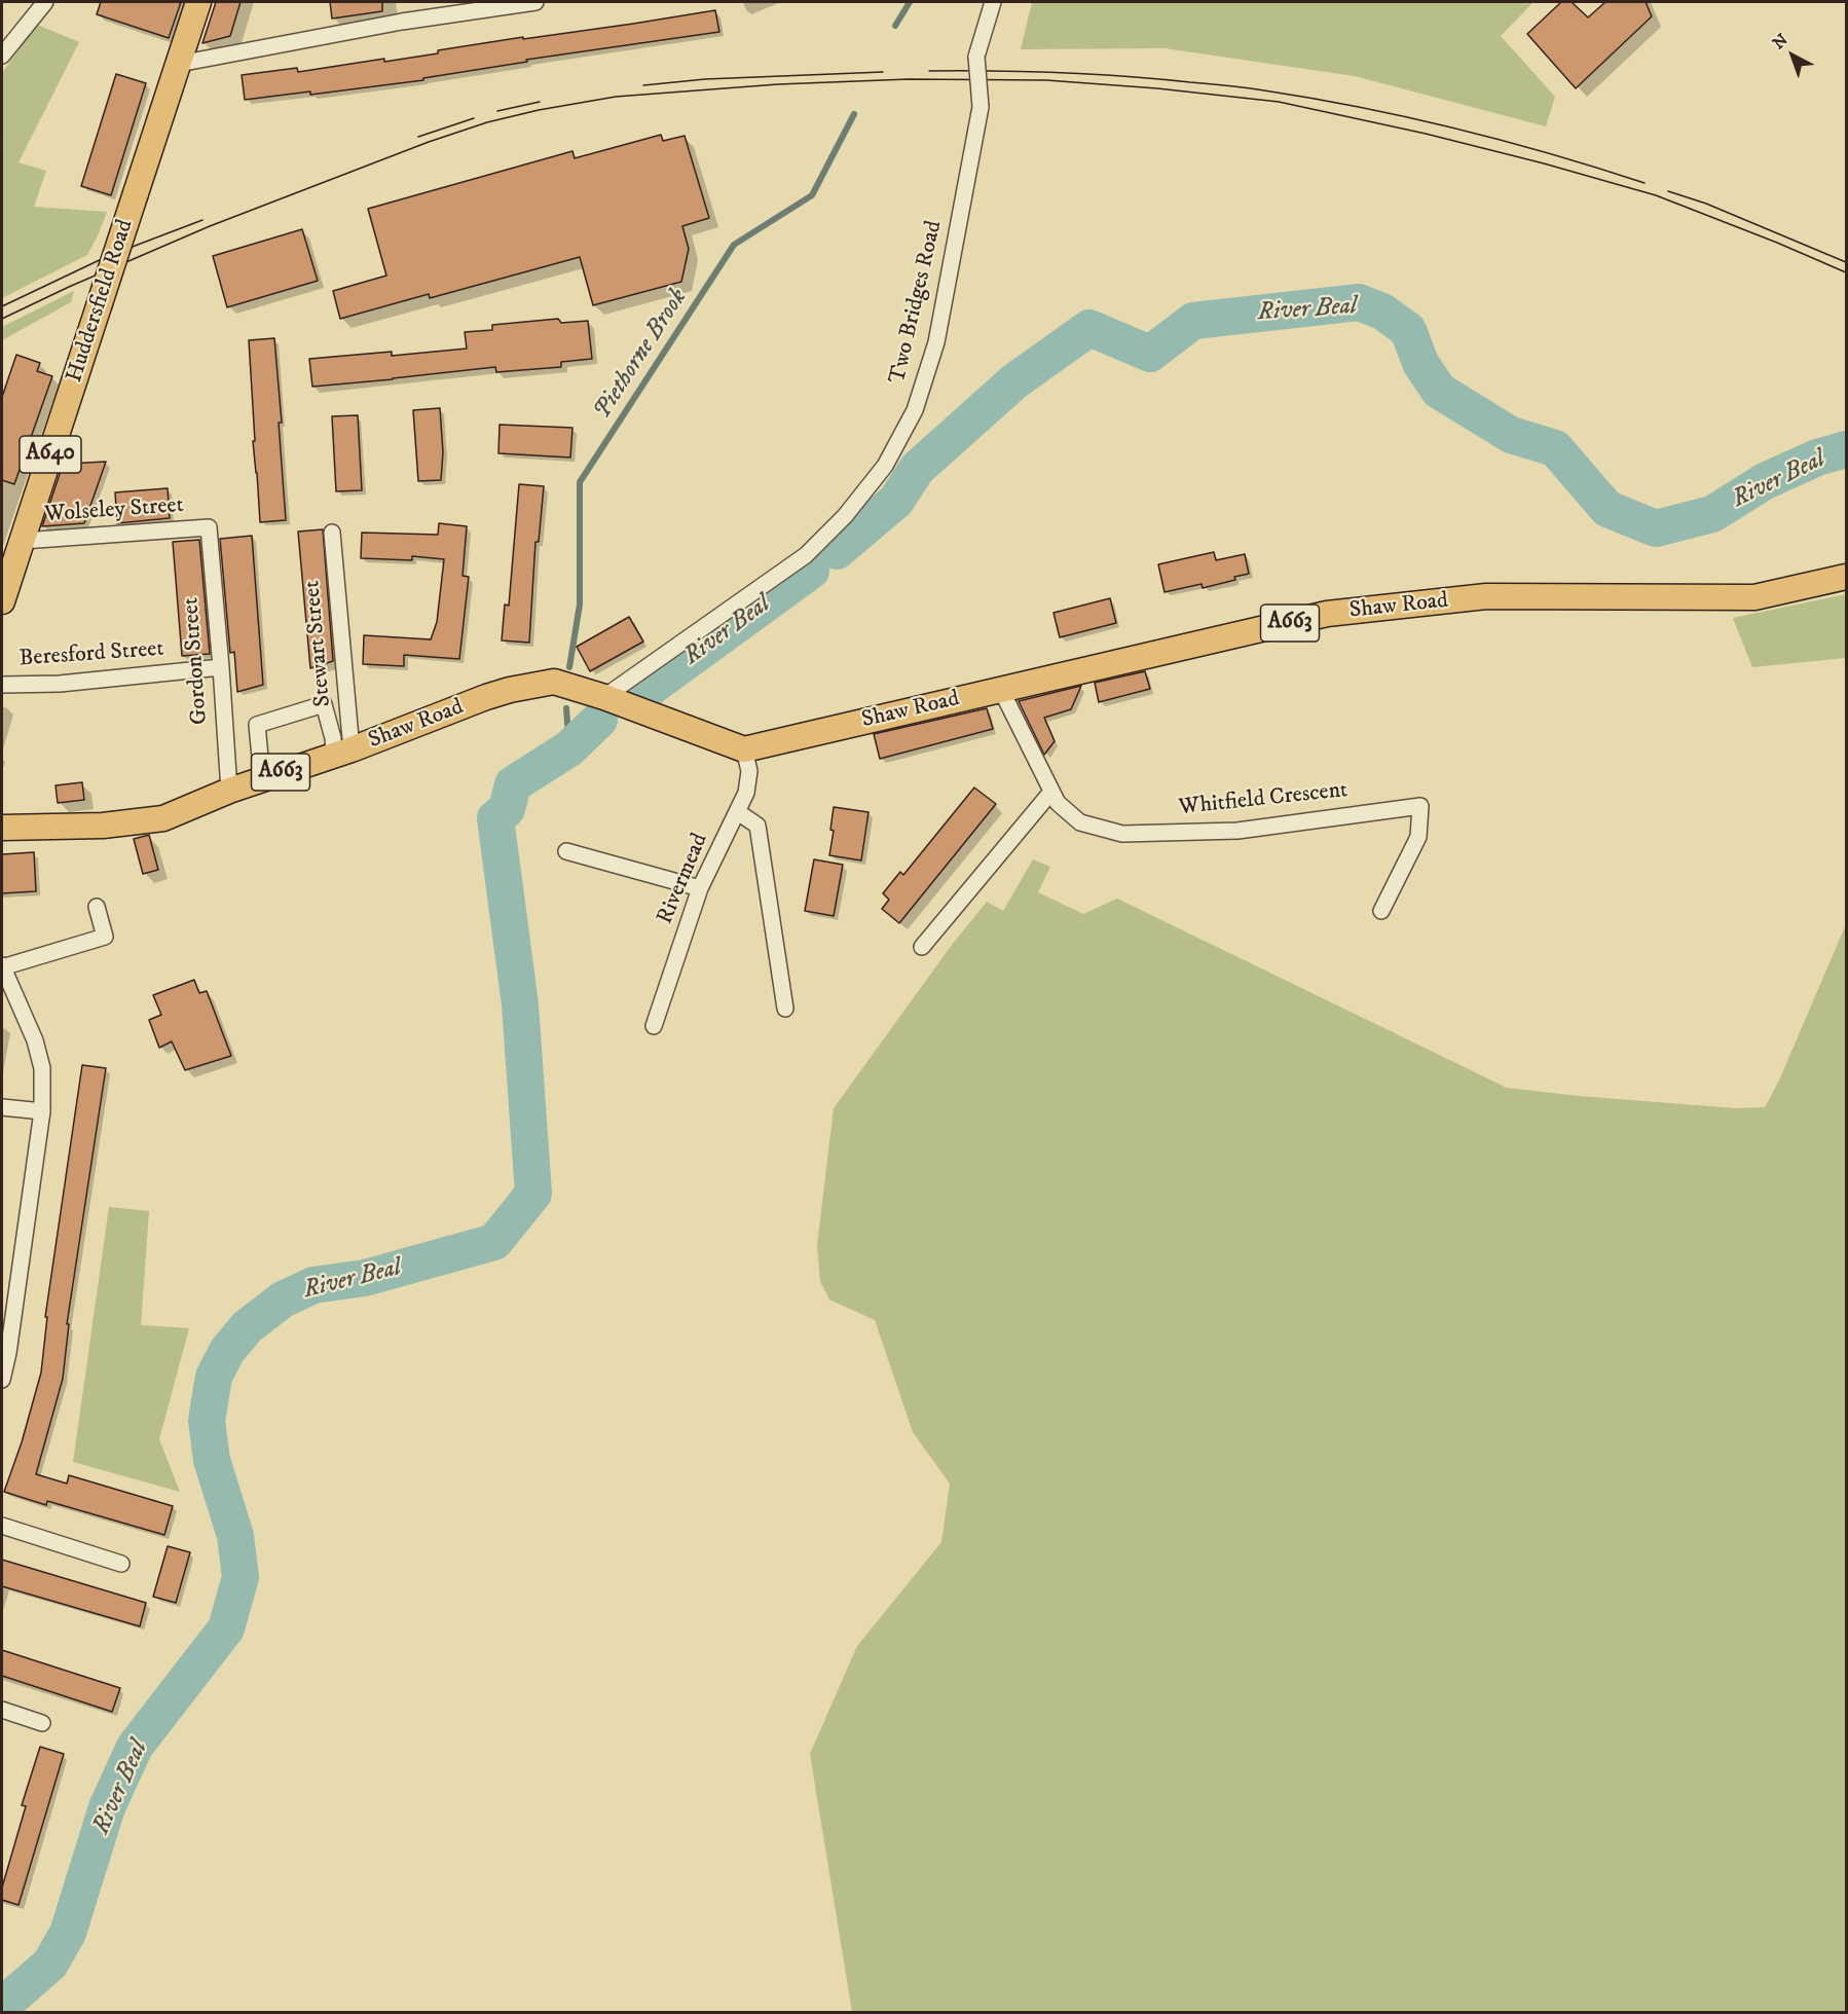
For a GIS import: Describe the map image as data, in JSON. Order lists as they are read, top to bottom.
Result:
{
  "streets": {
    "main road": [
      "Huddersfield Road",
      "A640",
      "Shaw Road",
      "A663"
    ],
    "street": [
      "Two Bridges Road",
      "Wolseley Street",
      "Stewart Street",
      "Beresford Street",
      "Gordon Street",
      "Whitfield Crescent",
      "Rivermead"
    ]
  },
  "crossings": [
    ["Huddersfield Road", "Wolseley Street"],
    ["Two Bridges Road", "Shaw Road"],
    ["Wolseley Street", "Gordon Street"],
    ["Shaw Road", "Stewart Street"],
    ["Shaw Road", "Gordon Street"],
    ["Shaw Road", "Whitfield Crescent"],
    ["Shaw Road", "Rivermead"],
    ["Beresford Street", "Gordon Street"]
  ],
  "water": ["River Beal", "Piethorne Brook"],
  "north": "top left"
}
